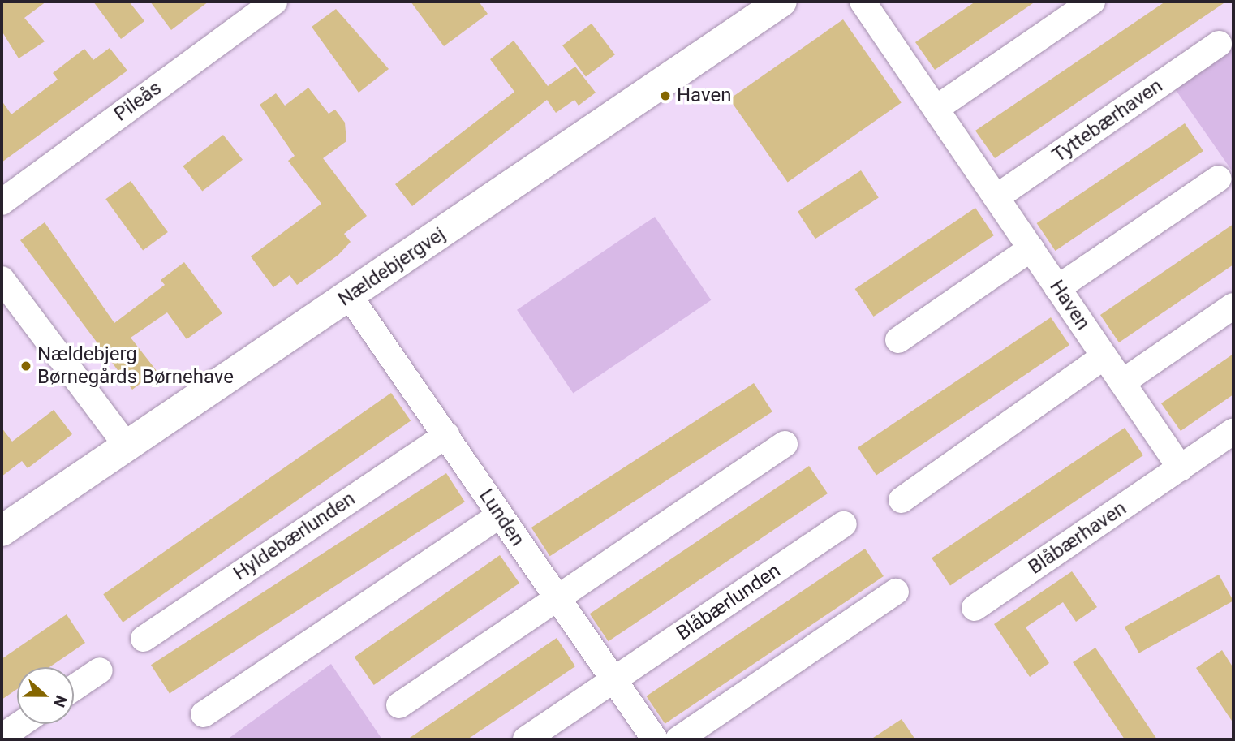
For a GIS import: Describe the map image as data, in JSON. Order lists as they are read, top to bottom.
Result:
{
  "streets": {
    "street": [
      "Pileås",
      "Tyttebærhaven",
      "Nældebjergvej",
      "Haven",
      "Lunden",
      "Hyldebærlunden",
      "Blåbærhaven",
      "Blåbærlunden"
    ]
  },
  "crossings": [
    ["Tyttebærhaven", "Haven"],
    ["Nældebjergvej", "Lunden"],
    ["Haven", "Blåbærhaven"],
    ["Lunden", "Hyldebærlunden"],
    ["Lunden", "Blåbærlunden"]
  ],
  "places": ["Haven", "Nældebjerg Børnegårds Børnehave"],
  "north": "right"
}
